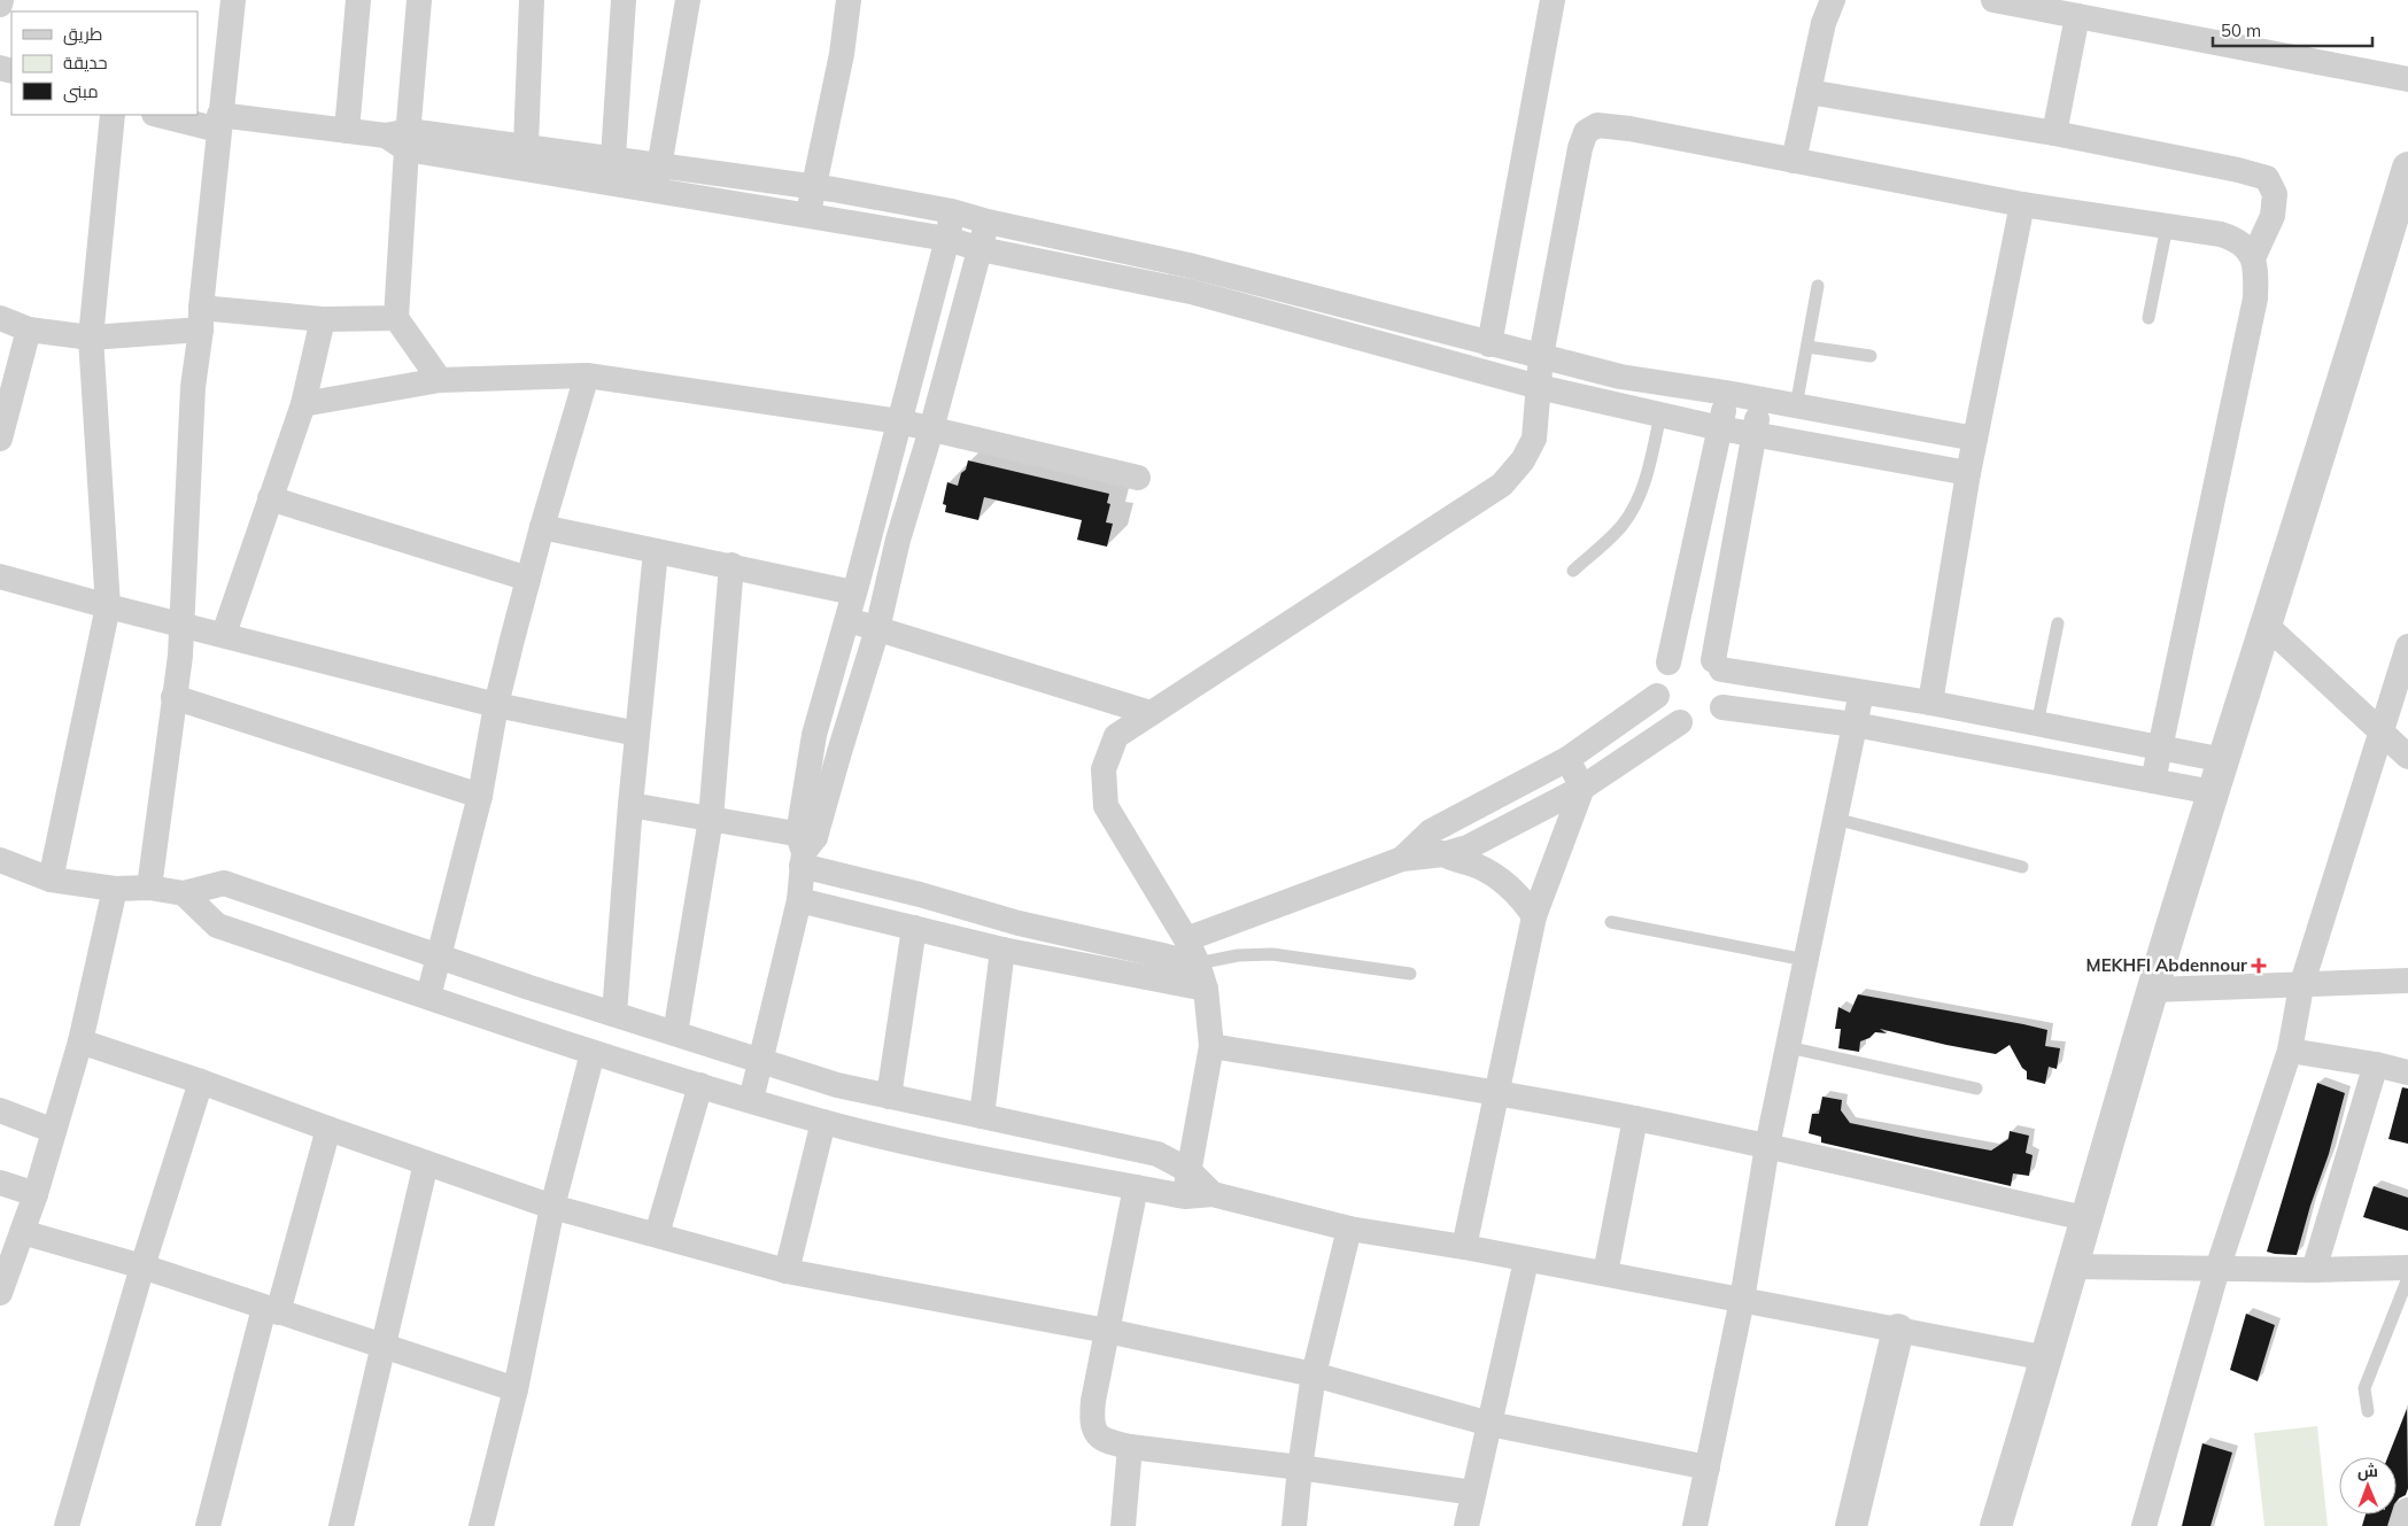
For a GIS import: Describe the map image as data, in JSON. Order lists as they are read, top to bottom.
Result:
{
  "places": {
    "health": ["MEKHFI Abdennour"]
  },
  "legend": ["طريق", "حديقة", "مبنى"],
  "scale_bar": "50 m",
  "north": "top"
}
